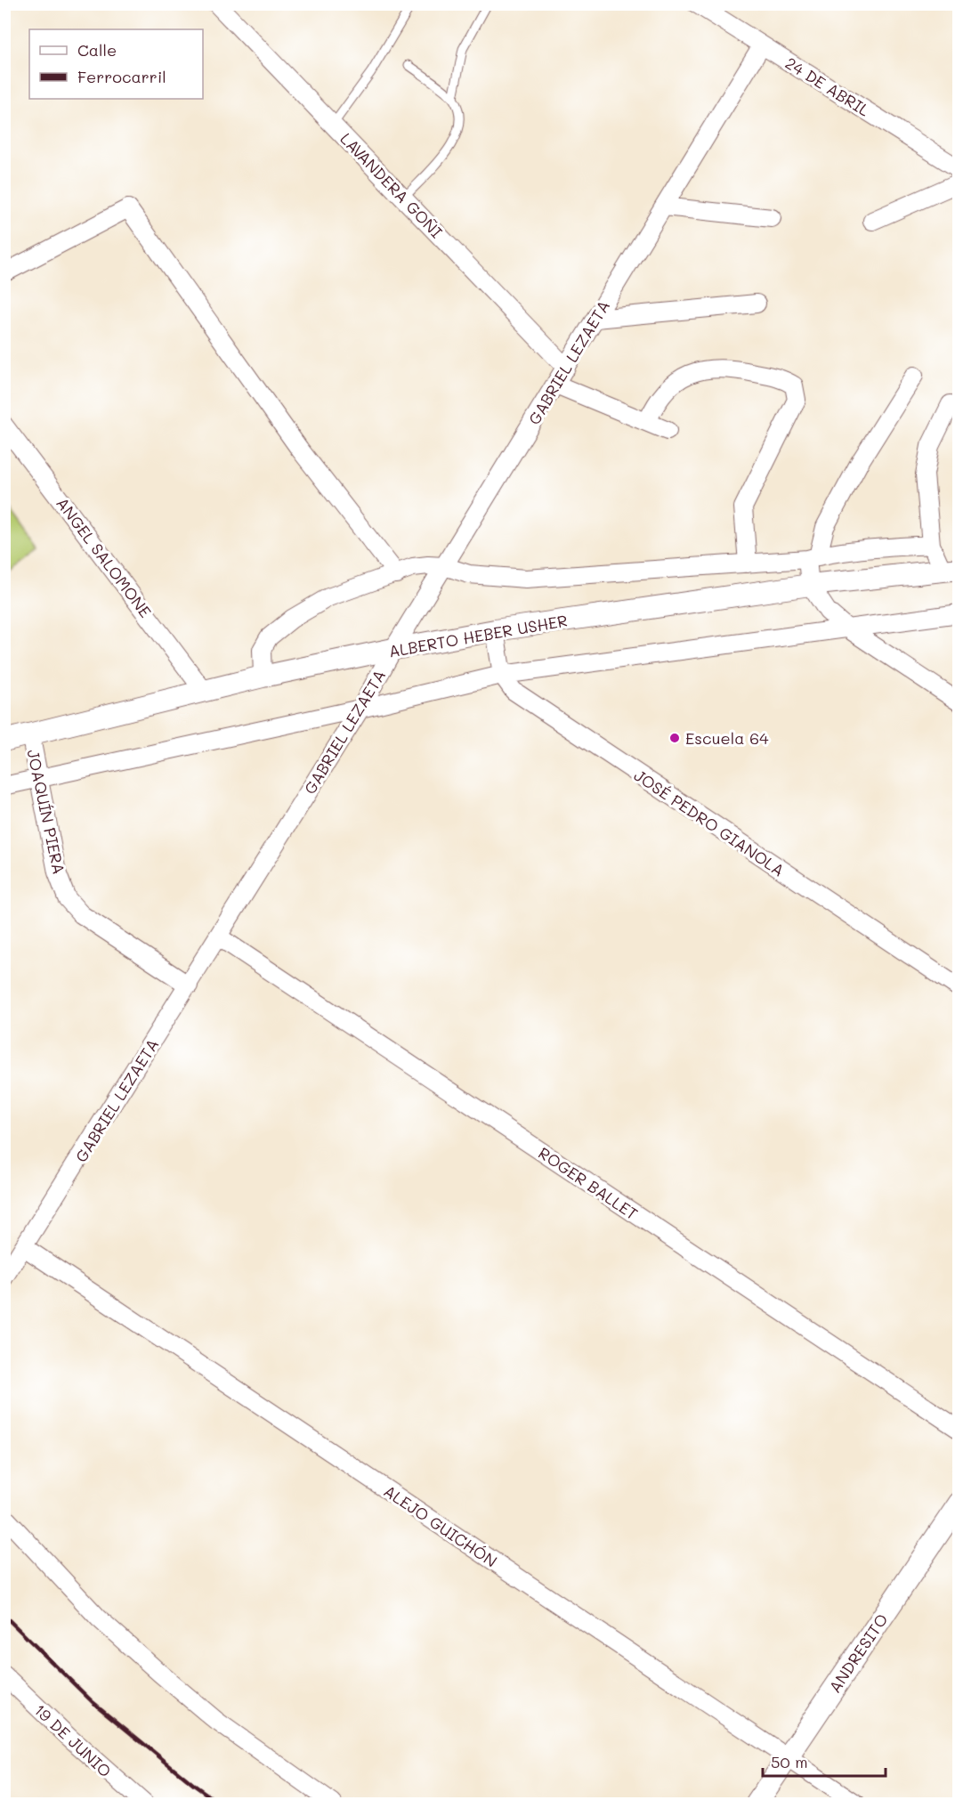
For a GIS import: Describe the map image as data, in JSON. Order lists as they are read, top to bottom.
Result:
{
  "streets": {
    "street": [
      "24 DE ABRIL",
      "LAVANDERA GOÑI",
      "GABRIEL LEZAETA",
      "ANGEL SALOMONE",
      "ALBERTO HEBER USHER",
      "JOAQUÍN PIERA",
      "JOSÉ PEDRO GIANOLA",
      "ROGER BALLET",
      "ALEJO GUICHÓN",
      "ANDRESITO",
      "19 DE JUNIO"
    ]
  },
  "crossings": [
    ["24 DE ABRIL", "GABRIEL LEZAETA"],
    ["LAVANDERA GOÑI", "GABRIEL LEZAETA"],
    ["GABRIEL LEZAETA", "ALBERTO HEBER USHER"],
    ["GABRIEL LEZAETA", "JOAQUÍN PIERA"],
    ["GABRIEL LEZAETA", "ROGER BALLET"],
    ["GABRIEL LEZAETA", "ALEJO GUICHÓN"],
    ["ANGEL SALOMONE", "ALBERTO HEBER USHER"],
    ["ALBERTO HEBER USHER", "JOAQUÍN PIERA"],
    ["ALEJO GUICHÓN", "ANDRESITO"]
  ],
  "places": ["Escuela 64"],
  "legend": ["Calle", "Ferrocarril"],
  "scale_bar": "50 m"
}
